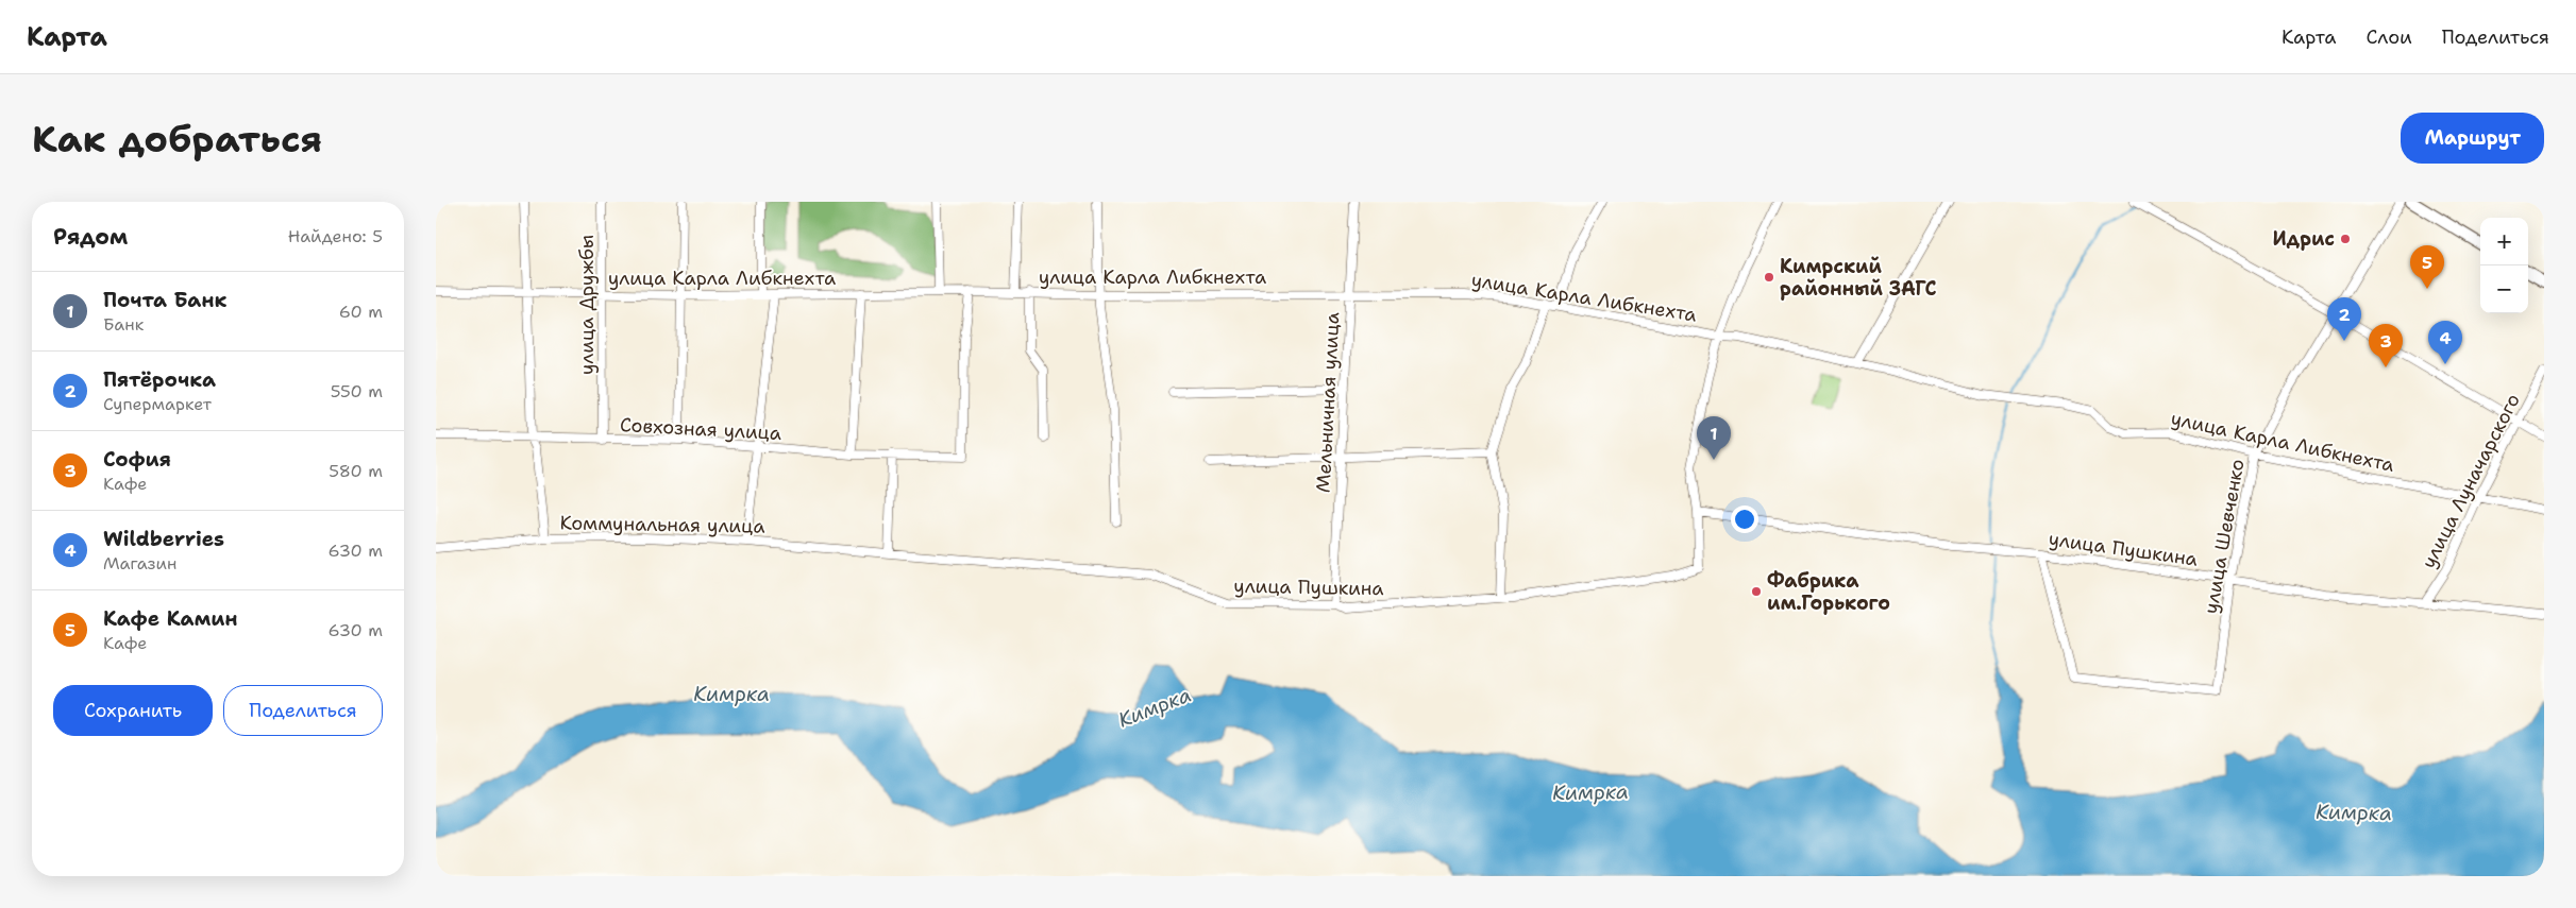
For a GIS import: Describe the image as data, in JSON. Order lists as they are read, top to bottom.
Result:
{
  "streets": {
    "street": [
      "улица Карла Либкнехта",
      "улица Дружбы",
      "Мельничная улица",
      "Совхозная улица",
      "улица Луначарского",
      "Коммунальная улица",
      "улица Шевченко",
      "улица Пушкина"
    ]
  },
  "crossings": [
    ["улица Карла Либкнехта", "улица Дружбы"],
    ["улица Карла Либкнехта", "Мельничная улица"],
    ["улица Карла Либкнехта", "Совхозная улица"],
    ["улица Карла Либкнехта", "улица Луначарского"],
    ["улица Карла Либкнехта", "улица Шевченко"],
    ["улица Дружбы", "Совхозная улица"],
    ["Мельничная улица", "улица Пушкина"],
    ["улица Луначарского", "улица Пушкина"],
    ["Коммунальная улица", "улица Пушкина"],
    ["улица Шевченко", "улица Пушкина"]
  ],
  "water": ["Кимрка"],
  "places": ["Идрис", "Кимрский районный ЗАГС", "Фабрика им.Горького"],
  "page": {
    "header": "Карта",
    "nav": ["Карта", "Слои", "Поделиться"],
    "buttons": [
      "Маршрут",
      ["Сохранить", "Поделиться"]
    ],
    "title": "Как добраться",
    "heading": ["Рядом", "Найдено: 5"],
    "map_buttons": ["+", "−"],
    "pins": [
      "5",
      "2",
      "4",
      "3",
      "1"
    ],
    "list": [
      {
        "mark": "1",
        "name": "Почта Банк",
        "note": "Банк",
        "value": "60 m"
      },
      {
        "mark": "2",
        "name": "Пятёрочка",
        "note": "Супермаркет",
        "value": "550 m"
      },
      {
        "mark": "3",
        "name": "София",
        "note": "Кафе",
        "value": "580 m"
      },
      {
        "mark": "4",
        "name": "Wildberries",
        "note": "Магазин",
        "value": "630 m"
      },
      {
        "mark": "5",
        "name": "Кафе Камин",
        "note": "Кафе",
        "value": "630 m"
      }
    ]
  }
}
